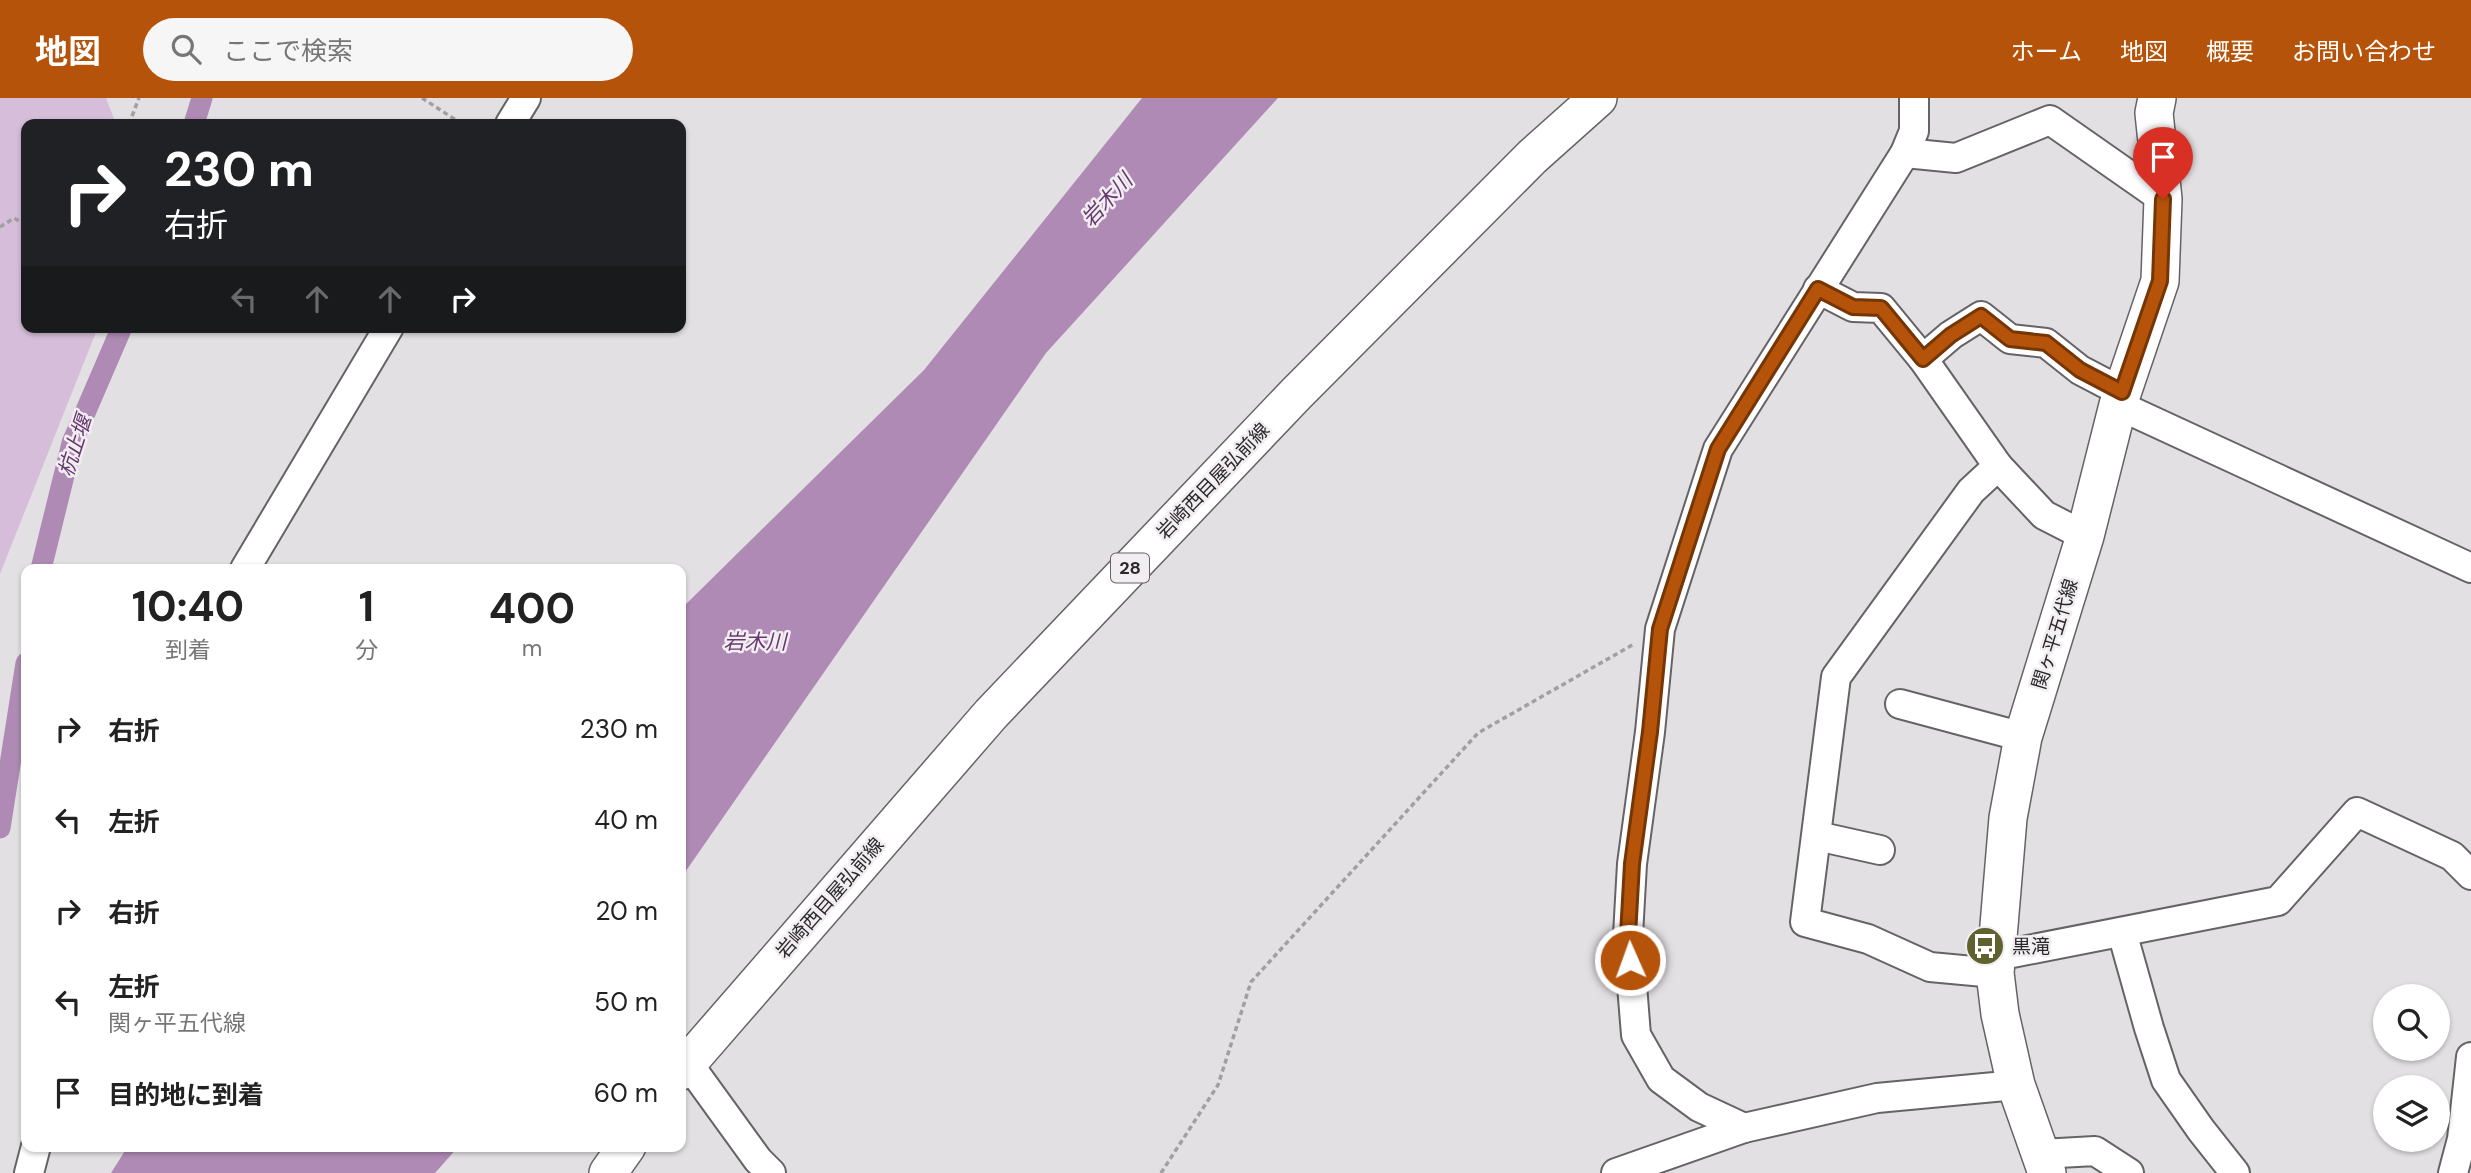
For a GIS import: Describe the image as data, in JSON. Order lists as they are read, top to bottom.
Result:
{
  "streets": {
    "main road": ["岩崎西目屋弘前線", "28", "関ヶ平五代線"]
  },
  "water": ["岩木川", "杭止堰"],
  "places": {
    "bus stop": ["黒滝"]
  },
  "page": {
    "header": "地図",
    "search": "ここで検索",
    "nav": [
      "ホーム",
      "地図",
      "概要",
      "お問い合わせ"
    ],
    "turn": ["230 m", "右折"],
    "eta": [
      "10:40",
      "到着",
      "1",
      "分",
      "400",
      "m"
    ],
    "list": [
      {
        "name": "右折",
        "value": "230 m"
      },
      {
        "name": "左折",
        "value": "40 m"
      },
      {
        "name": "右折",
        "value": "20 m"
      },
      {
        "name": "左折",
        "note": "関ヶ平五代線",
        "value": "50 m"
      },
      {
        "name": "目的地に到着",
        "value": "60 m"
      }
    ]
  }
}
